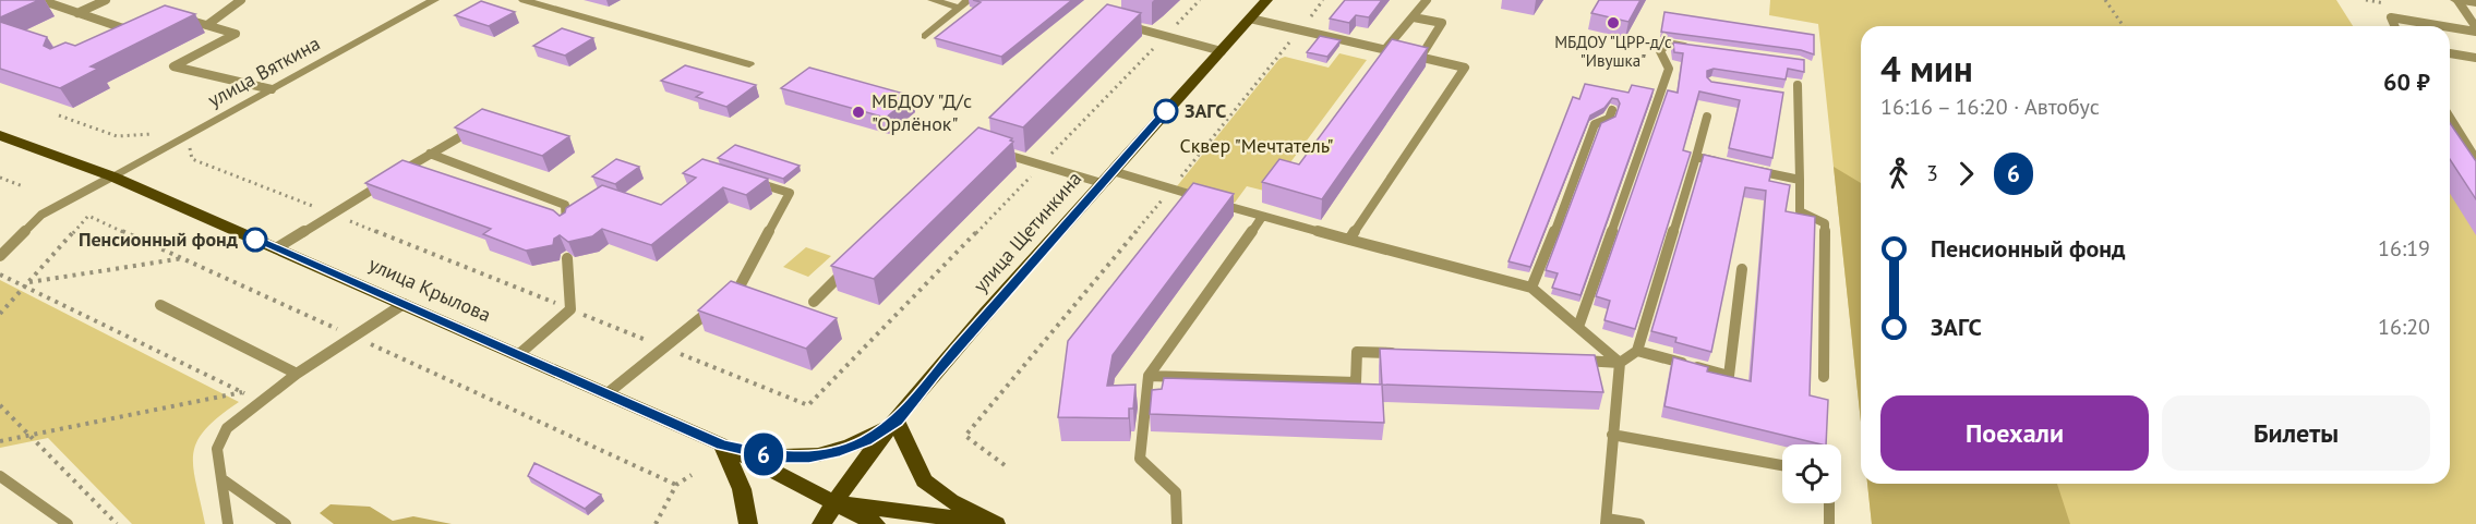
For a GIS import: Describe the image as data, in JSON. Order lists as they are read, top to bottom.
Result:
{
  "streets": {
    "main road": ["улица Щетинкина", "улица Крылова"],
    "street": ["улица Вяткина"]
  },
  "crossings": [
    ["улица Вяткина", "улица Крылова"],
    ["улица Щетинкина", "улица Крылова"]
  ],
  "parks": ["Сквер \"Мечтатель\""],
  "places": [
    "МБДОУ \"ЦРР-д/с \"Ивушка\"",
    "ЗАГС",
    "МБДОУ \"Д/с \"Орлёнок\"",
    "Пенсионный фонд"
  ],
  "lines": ["bus line 6"],
  "page": {
    "on_map": "6",
    "heading": ["4 мин", "16:16 – 16:20 · Автобус", "60 ₽"],
    "legs": ["3", "6"],
    "list": [
      {
        "name": "Пенсионный фонд",
        "value": "16:19"
      },
      {
        "name": "ЗАГС",
        "value": "16:20"
      }
    ],
    "buttons": ["Поехали", "Билеты"]
  }
}
